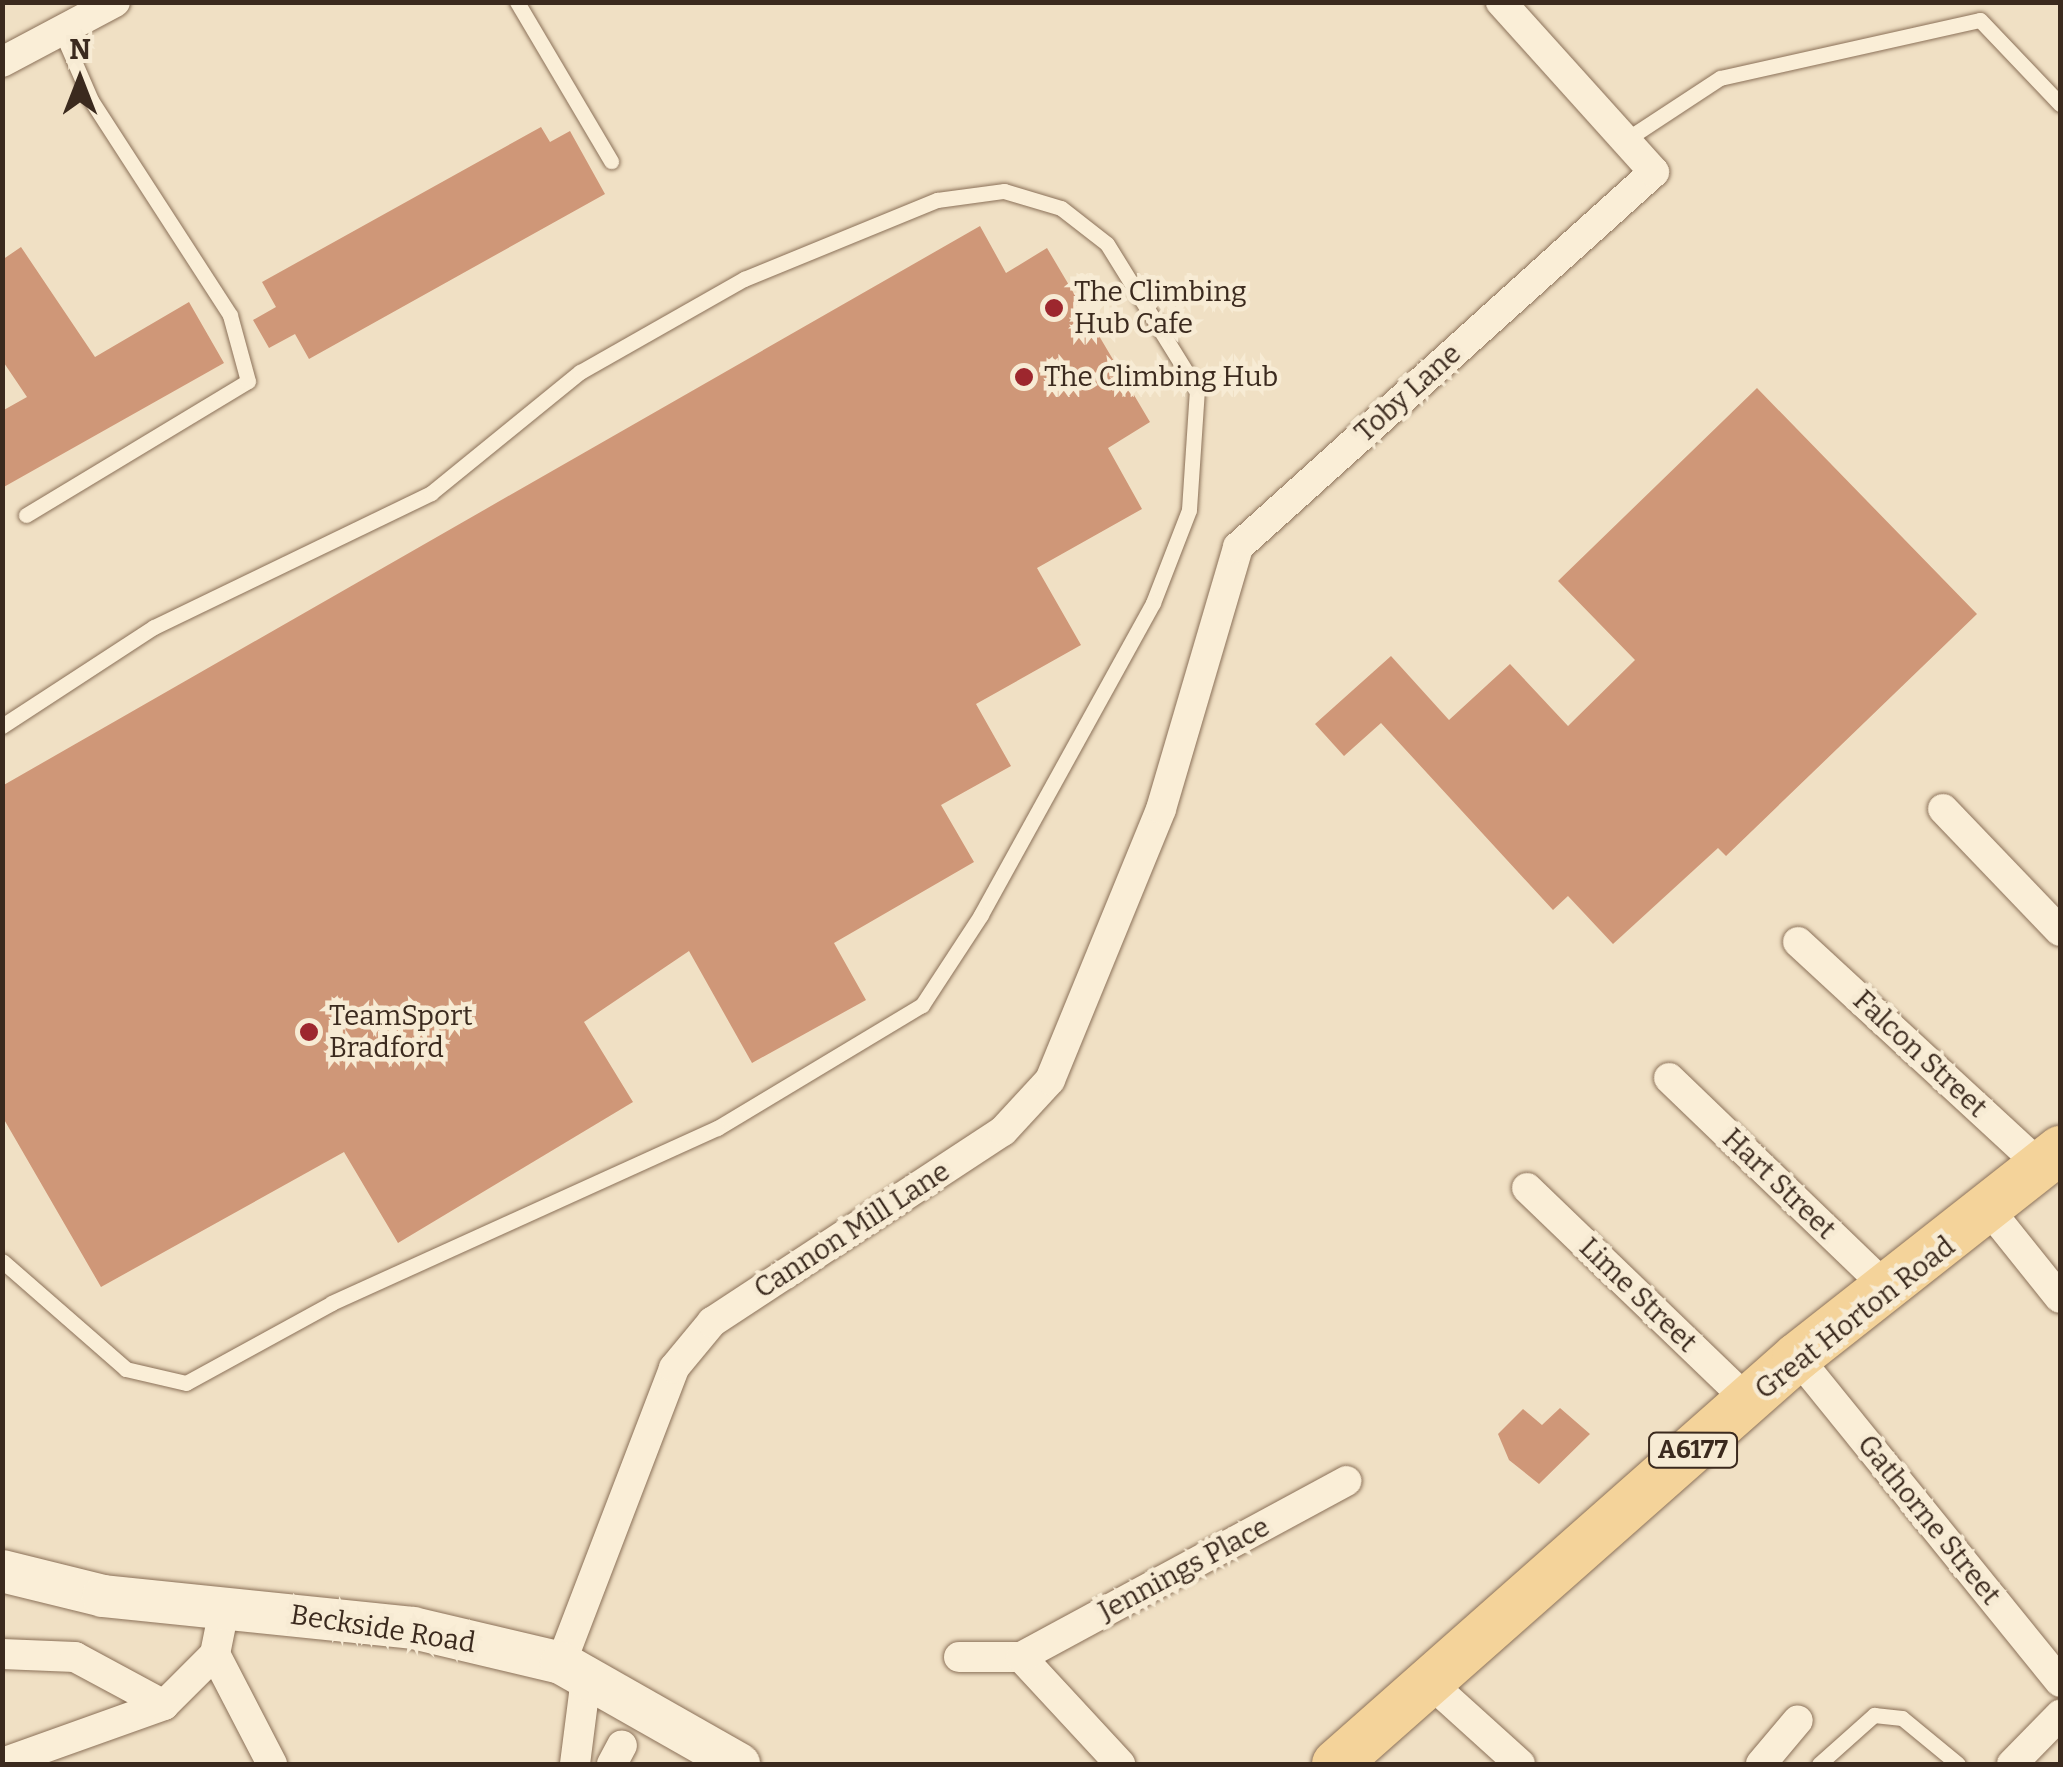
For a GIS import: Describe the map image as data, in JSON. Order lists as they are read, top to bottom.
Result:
{
  "streets": {
    "main road": ["Great Horton Road", "A6177"],
    "street": [
      "Toby Lane",
      "Falcon Street",
      "Hart Street",
      "Cannon Mill Lane",
      "Lime Street",
      "Gathorne Street",
      "Jennings Place",
      "Beckside Road"
    ]
  },
  "crossings": [
    ["Toby Lane", "Cannon Mill Lane"],
    ["Falcon Street", "Great Horton Road"],
    ["Hart Street", "Great Horton Road"],
    ["Cannon Mill Lane", "Beckside Road"],
    ["Lime Street", "Great Horton Road"],
    ["Great Horton Road", "Gathorne Street"]
  ],
  "places": ["The Climbing Hub Cafe", "The Climbing Hub", "TeamSport Bradford"],
  "north": "top"
}
